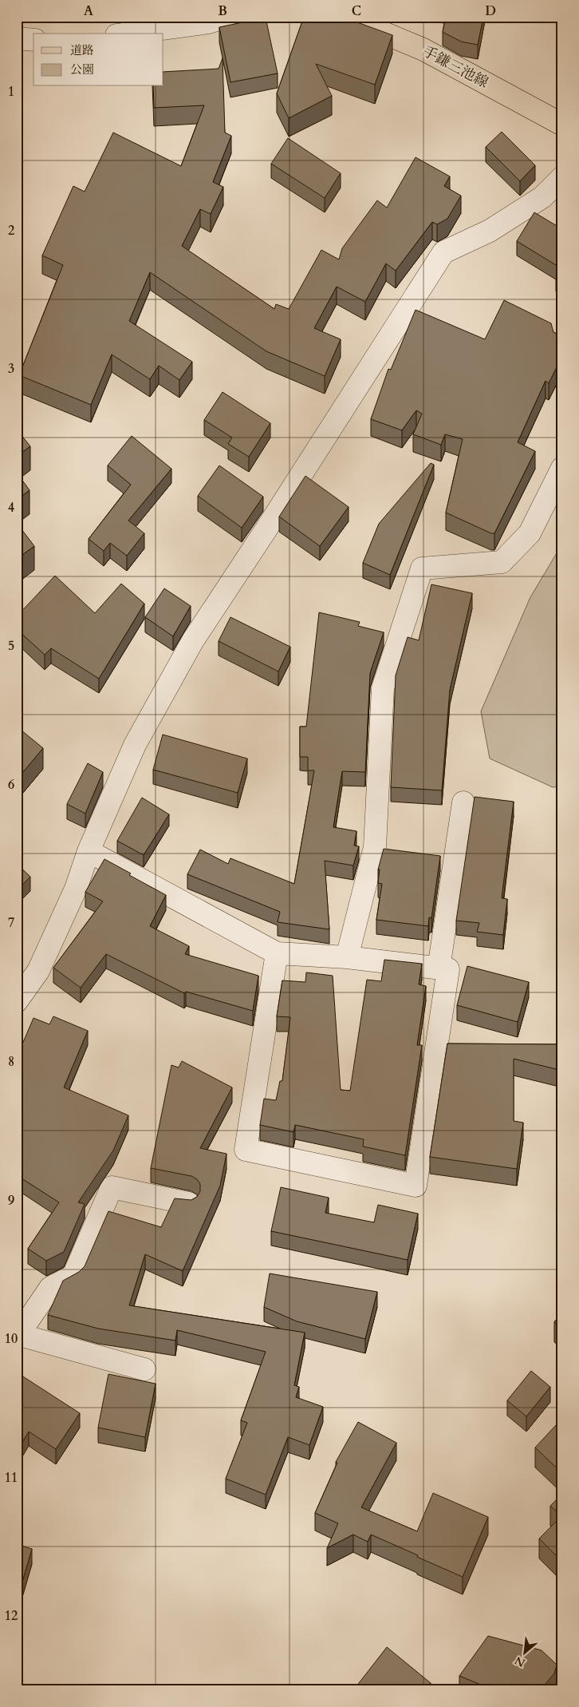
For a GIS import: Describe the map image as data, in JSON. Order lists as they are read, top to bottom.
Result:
{
  "streets": {
    "main road": ["手鎌三池線"]
  },
  "legend": ["道路", "公園"],
  "north": "bottom left",
  "grid": {
    "columns": [
      "A",
      "B",
      "C",
      "D"
    ],
    "rows": [
      "1",
      "2",
      "3",
      "4",
      "5",
      "6",
      "7",
      "8",
      "9",
      "10",
      "11",
      "12"
    ]
  }
}
